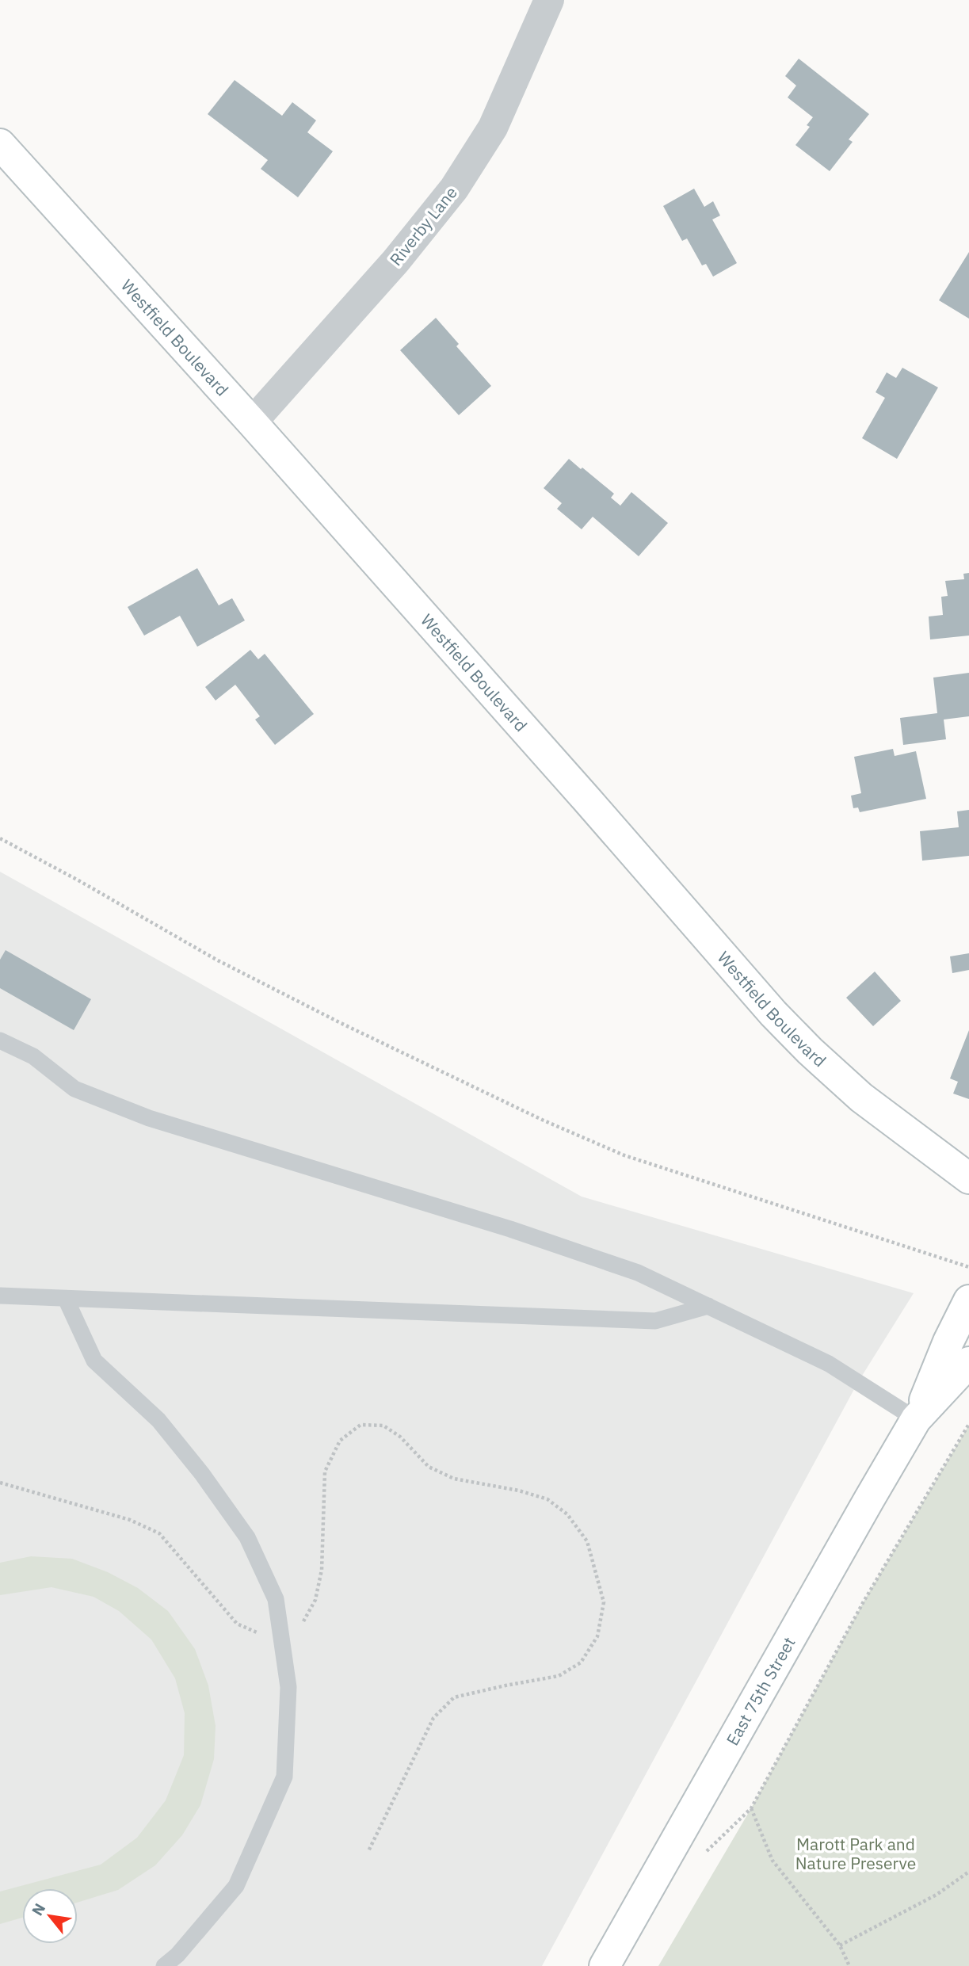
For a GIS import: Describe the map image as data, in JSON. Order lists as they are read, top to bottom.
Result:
{
  "streets": {
    "street": ["Riverby Lane", "Westfield Boulevard", "East 75th Street"]
  },
  "crossings": [
    ["Riverby Lane", "Westfield Boulevard"]
  ],
  "parks": ["Marott Park and Nature Preserve"],
  "north": "top left"
}
